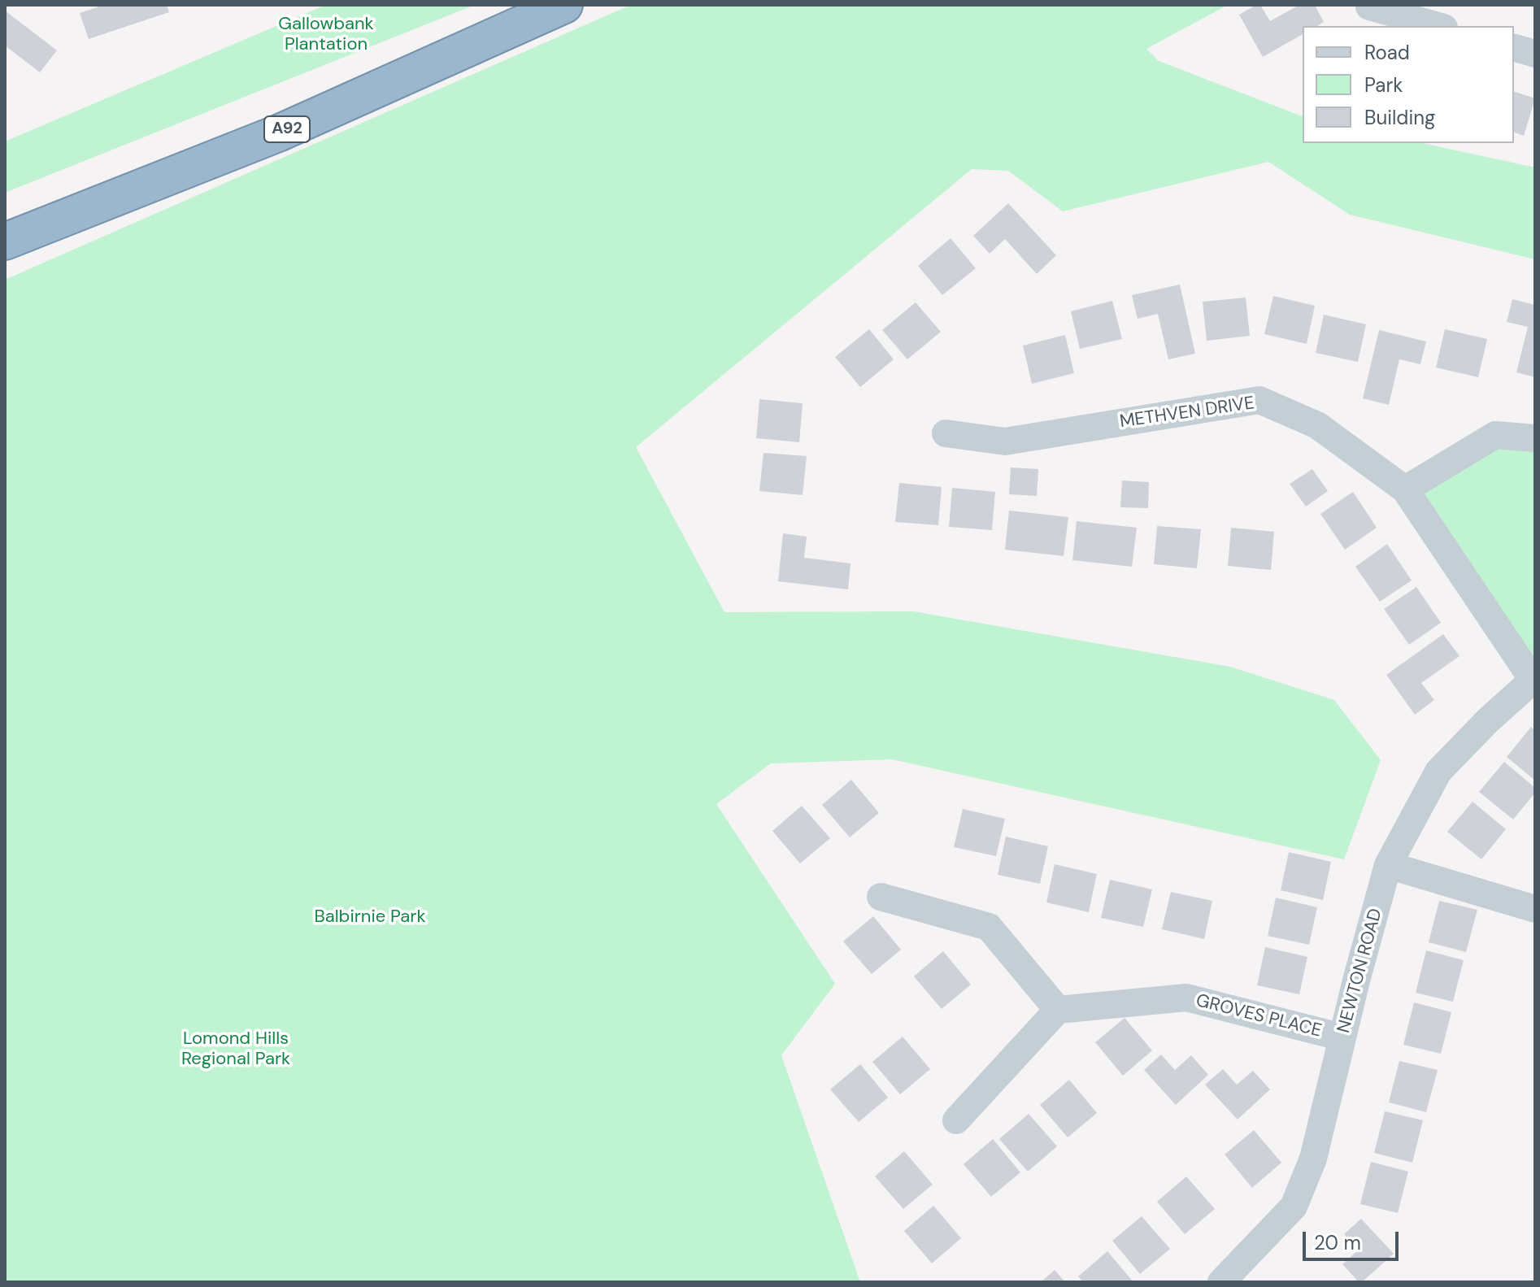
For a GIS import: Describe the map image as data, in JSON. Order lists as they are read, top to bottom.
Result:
{
  "streets": {
    "highway": ["A92"],
    "street": ["METHVEN DRIVE", "NEWTON ROAD", "GROVES PLACE"]
  },
  "crossings": [
    ["METHVEN DRIVE", "NEWTON ROAD"],
    ["NEWTON ROAD", "GROVES PLACE"]
  ],
  "parks": ["Gallowbank Plantation", "Balbirnie Park", "Lomond Hills Regional Park"],
  "legend": ["Road", "Park", "Building"],
  "scale_bar": "20 m"
}
